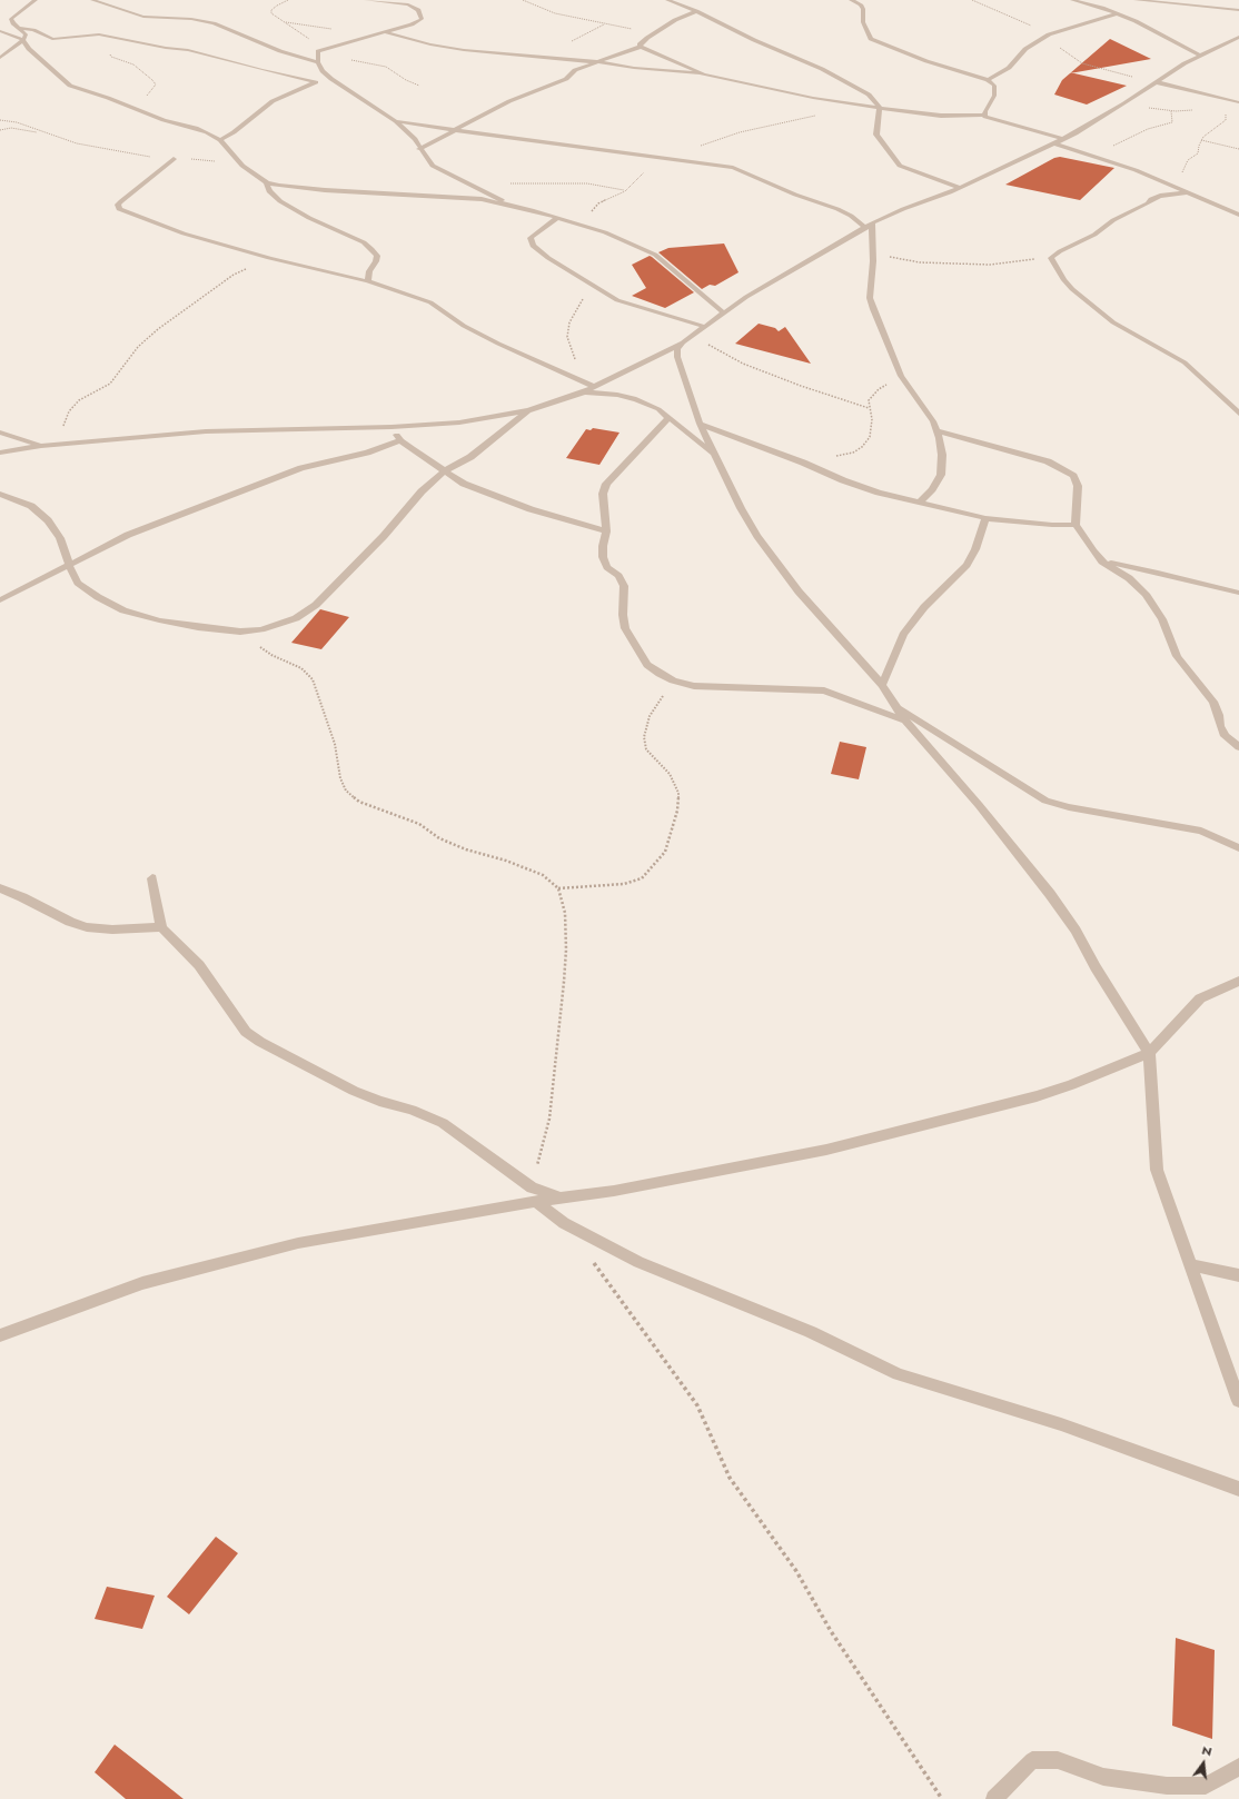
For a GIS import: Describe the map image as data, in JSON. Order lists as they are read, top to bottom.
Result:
{
  "north": "top"
}
